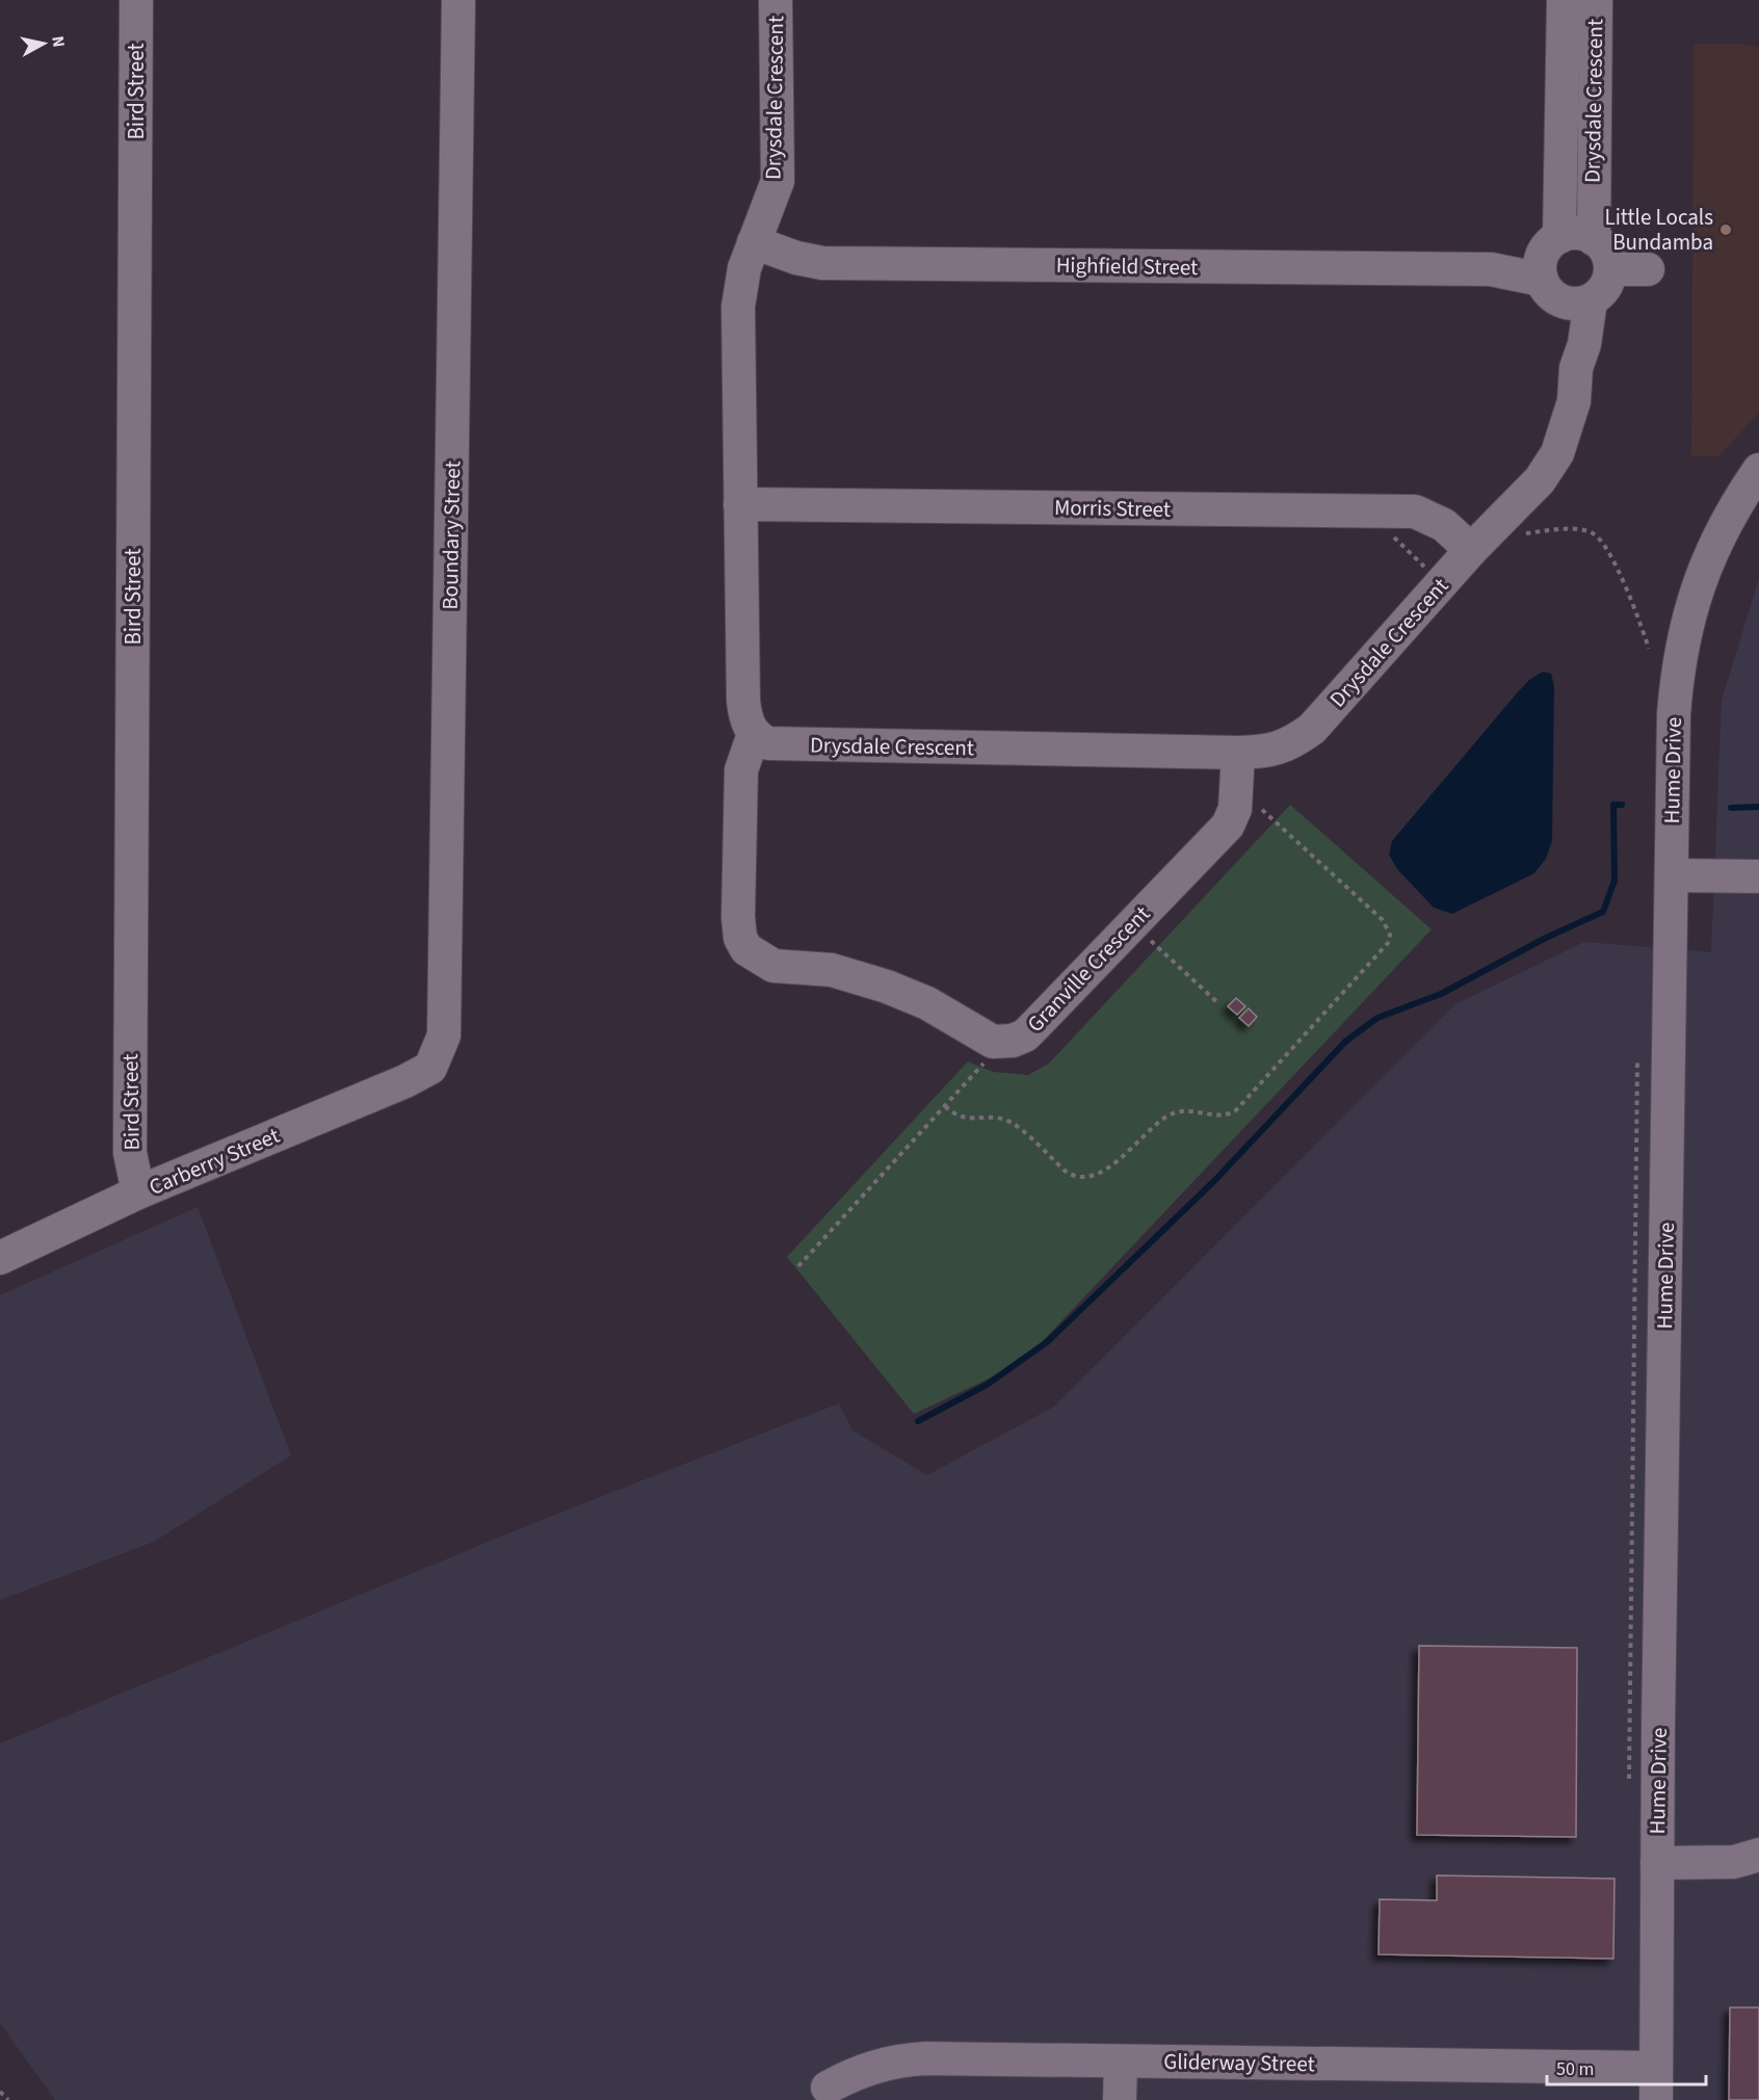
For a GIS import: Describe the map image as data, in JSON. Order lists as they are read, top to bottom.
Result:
{
  "streets": {
    "street": [
      "Bird Street",
      "Drysdale Crescent",
      "Highfield Street",
      "Morris Street",
      "Boundary Street",
      "Hume Drive",
      "Granville Crescent",
      "Carberry Street",
      "Gliderway Street"
    ]
  },
  "crossings": [
    ["Bird Street", "Carberry Street"],
    ["Drysdale Crescent", "Highfield Street"],
    ["Drysdale Crescent", "Morris Street"],
    ["Drysdale Crescent", "Granville Crescent"],
    ["Boundary Street", "Carberry Street"],
    ["Hume Drive", "Gliderway Street"]
  ],
  "places": ["Little Locals Bundamba"],
  "scale_bar": "50 m",
  "north": "right"
}
